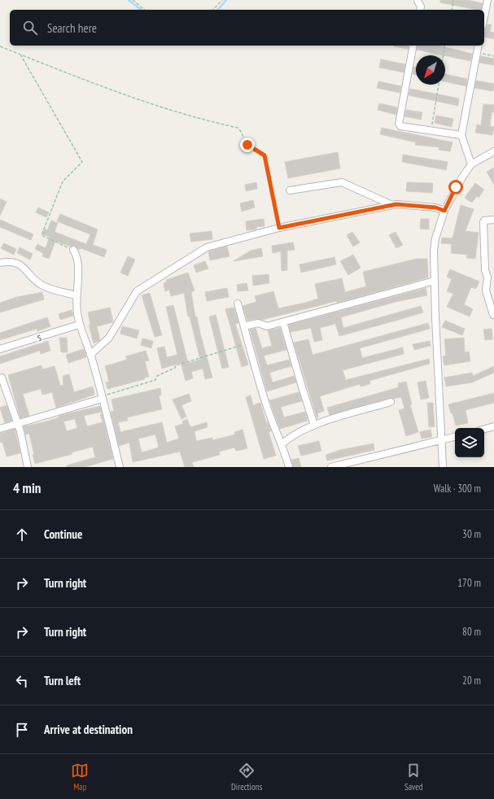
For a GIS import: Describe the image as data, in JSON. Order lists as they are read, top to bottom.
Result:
{
  "streets": {
    "street": ["s"]
  },
  "north": "bottom left",
  "page": {
    "search": "Search here",
    "heading": ["4 min", "Walk · 300 m"],
    "list": [
      ["Continue", "30 m"],
      ["Turn right", "170 m"],
      ["Turn right", "80 m"],
      ["Turn left", "20 m"],
      "Arrive at destination"
    ],
    "nav": ["Map", "Directions", "Saved"]
  }
}
